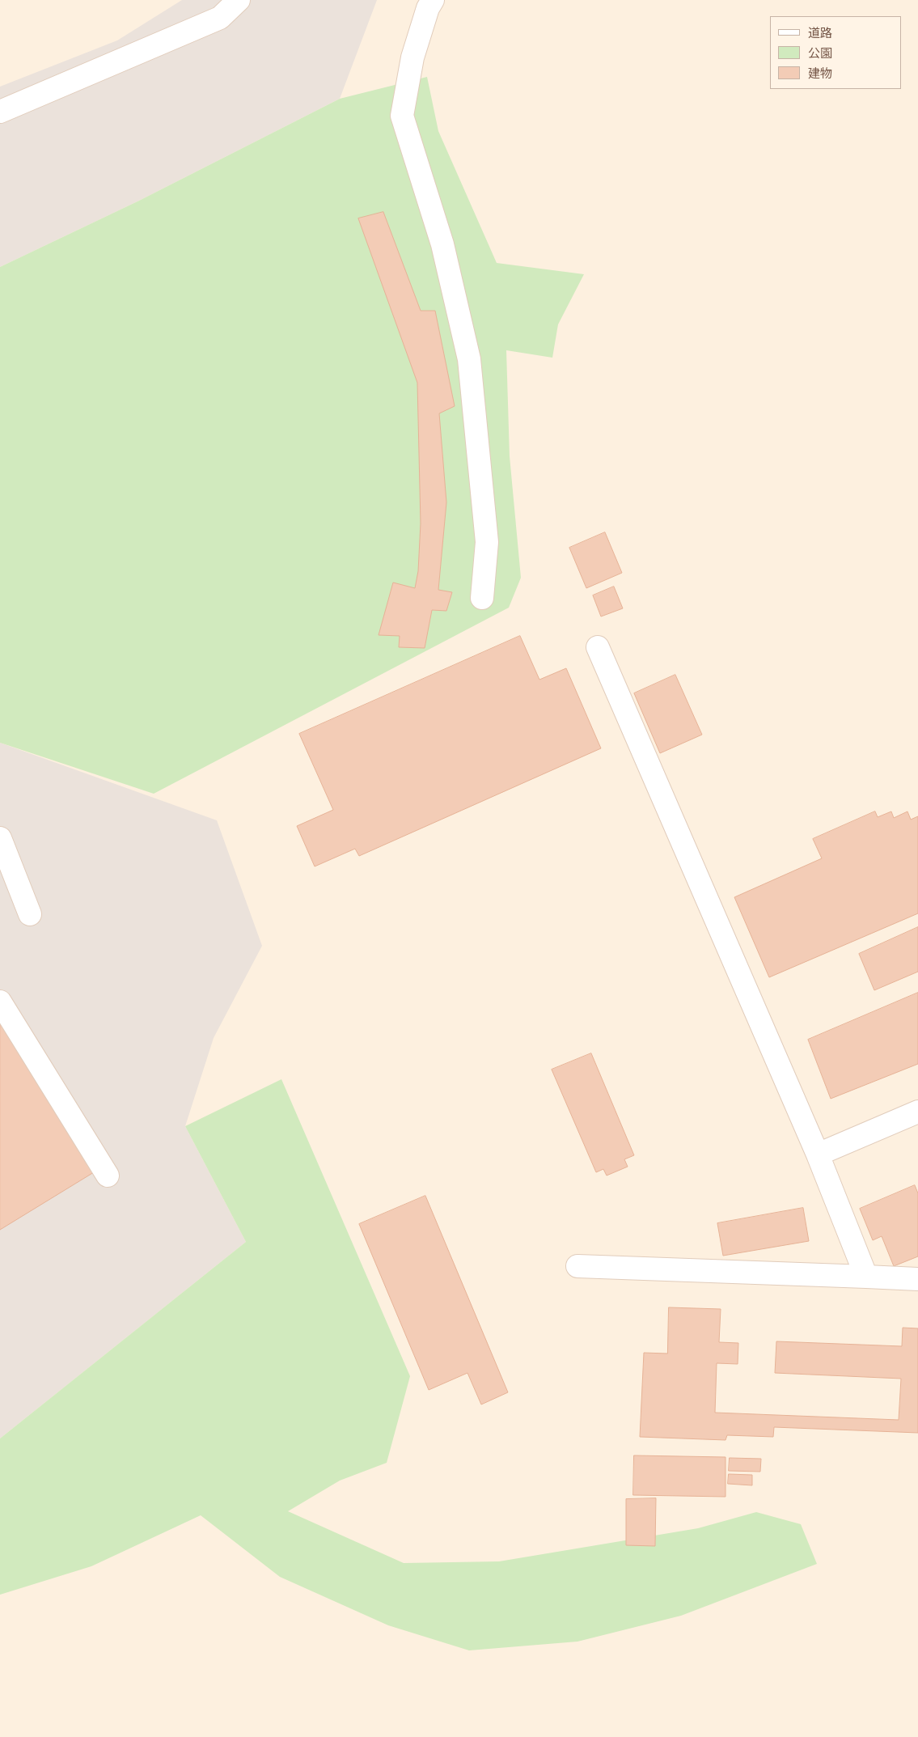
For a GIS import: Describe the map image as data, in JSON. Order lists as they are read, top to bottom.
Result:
{
  "legend": ["道路", "公園", "建物"]
}
